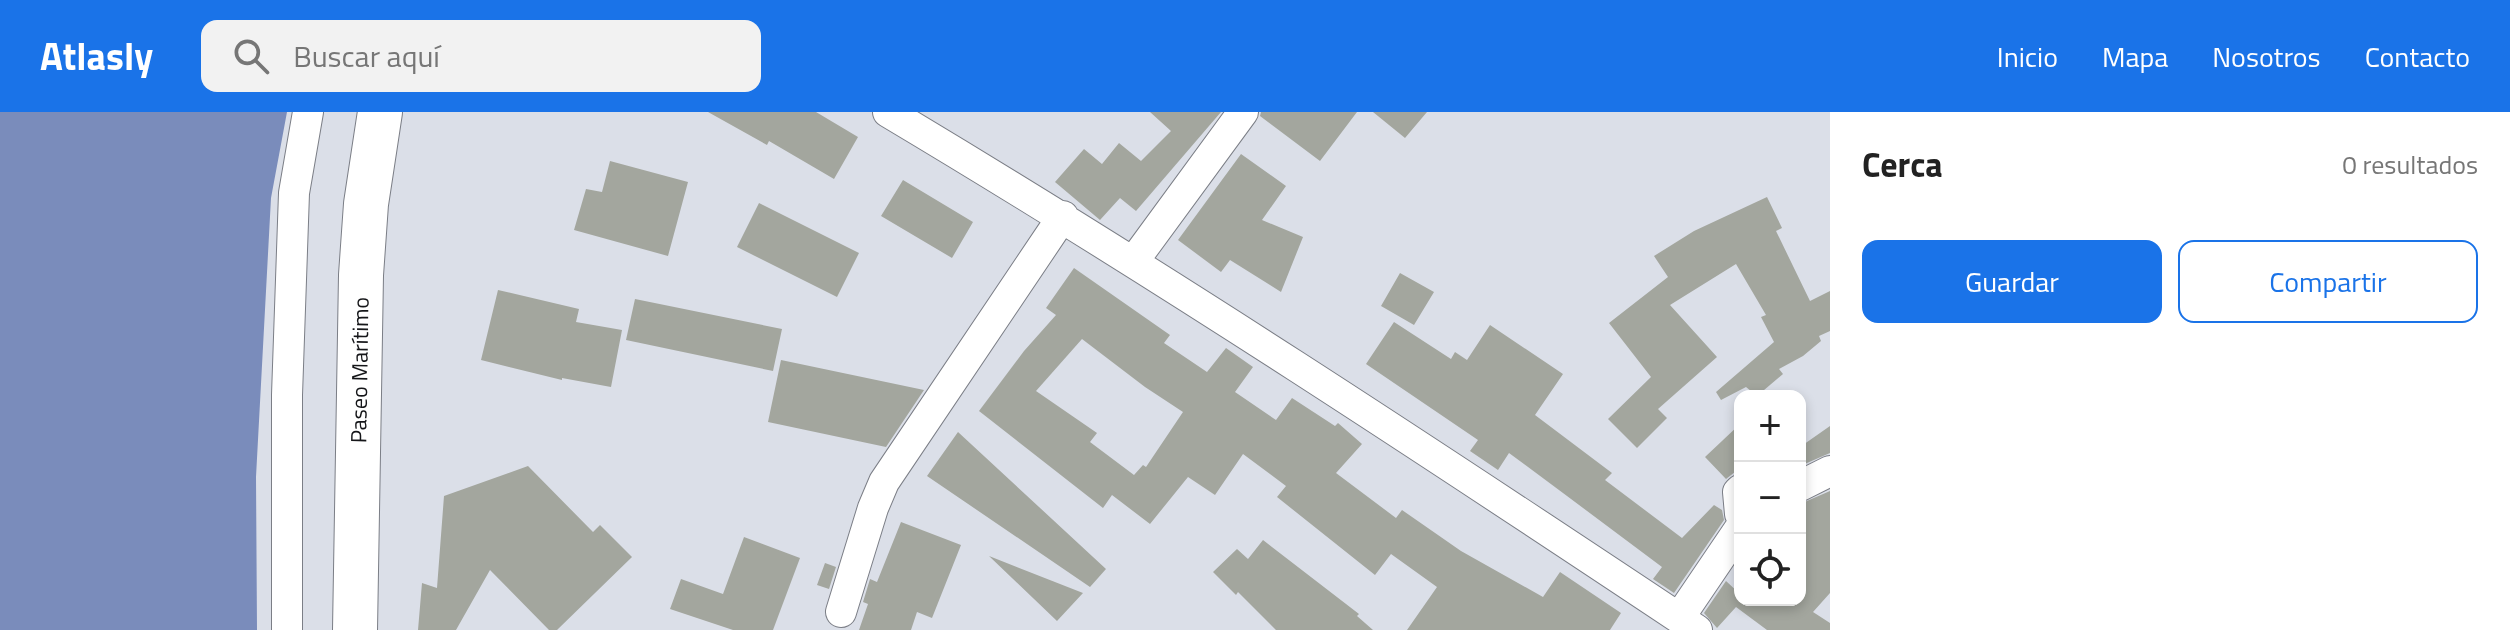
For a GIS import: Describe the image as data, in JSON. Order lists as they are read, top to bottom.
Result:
{
  "streets": {
    "main road": ["Paseo Marítimo"]
  },
  "page": {
    "header": "Atlasly",
    "search": "Buscar aquí",
    "nav": [
      "Inicio",
      "Mapa",
      "Nosotros",
      "Contacto"
    ],
    "heading": ["Cerca", "0 resultados"],
    "buttons": ["Guardar", "Compartir"],
    "map_buttons": ["+", "−"]
  }
}
